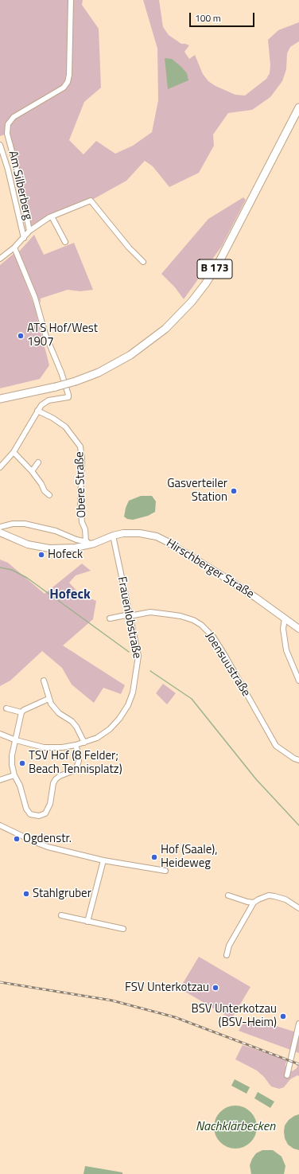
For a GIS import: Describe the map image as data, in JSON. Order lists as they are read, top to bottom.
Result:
{
  "streets": {
    "main road": ["B 173", "Hirschberger Straße"],
    "street": [
      "Am Silberberg",
      "Obere Straße",
      "Frauenlobstraße",
      "Joensuustraße"
    ]
  },
  "crossings": [
    ["Hirschberger Straße", "Frauenlobstraße"],
    ["Frauenlobstraße", "Joensuustraße"]
  ],
  "districts": ["Hofeck"],
  "water": ["Nachklärbecken"],
  "places": [
    "ATS Hof/West 1907",
    "Gasverteiler Station",
    "Hofeck",
    "TSV Hof (8 Felder; Beach Tennisplatz)",
    "Ogdenstr.",
    "Hof (Saale), Heideweg",
    "Stahlgruber",
    "FSV Unterkotzau",
    "BSV Unterkotzau (BSV-Heim)"
  ],
  "scale_bar": "100 m"
}
